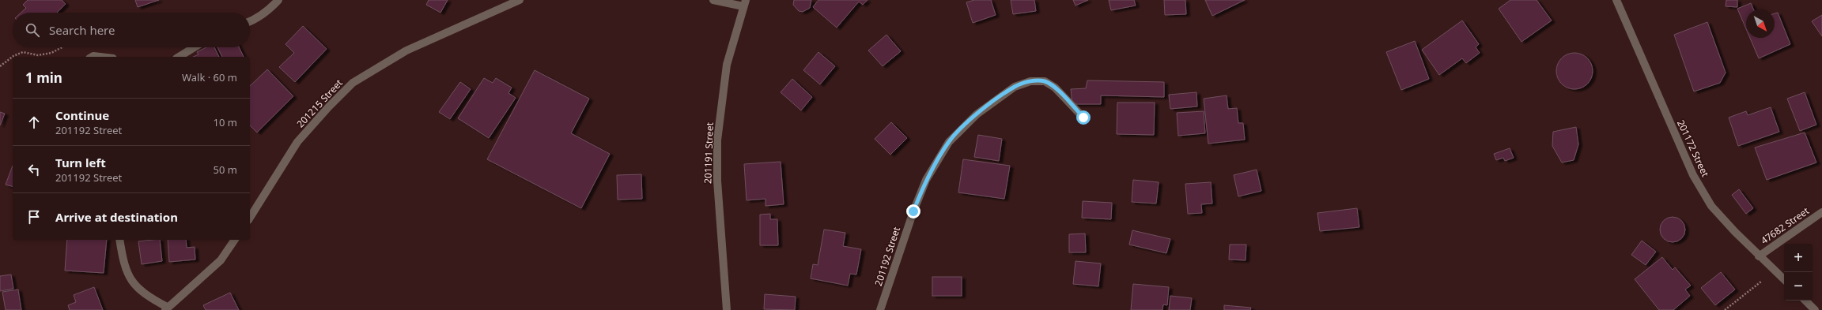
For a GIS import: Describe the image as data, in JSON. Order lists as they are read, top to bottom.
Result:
{
  "streets": {
    "street": [
      "201215 Street",
      "201172 Street",
      "201191 Street",
      "47682 Street",
      "201192 Street"
    ]
  },
  "crossings": [
    ["201172 Street", "47682 Street"]
  ],
  "north": "bottom right",
  "page": {
    "search": "Search here",
    "heading": ["1 min", "Walk · 60 m"],
    "list": [
      ["Continue", "201192 Street", "10 m"],
      ["Turn left", "201192 Street", "50 m"],
      "Arrive at destination"
    ],
    "map_buttons": ["+", "−"]
  }
}
